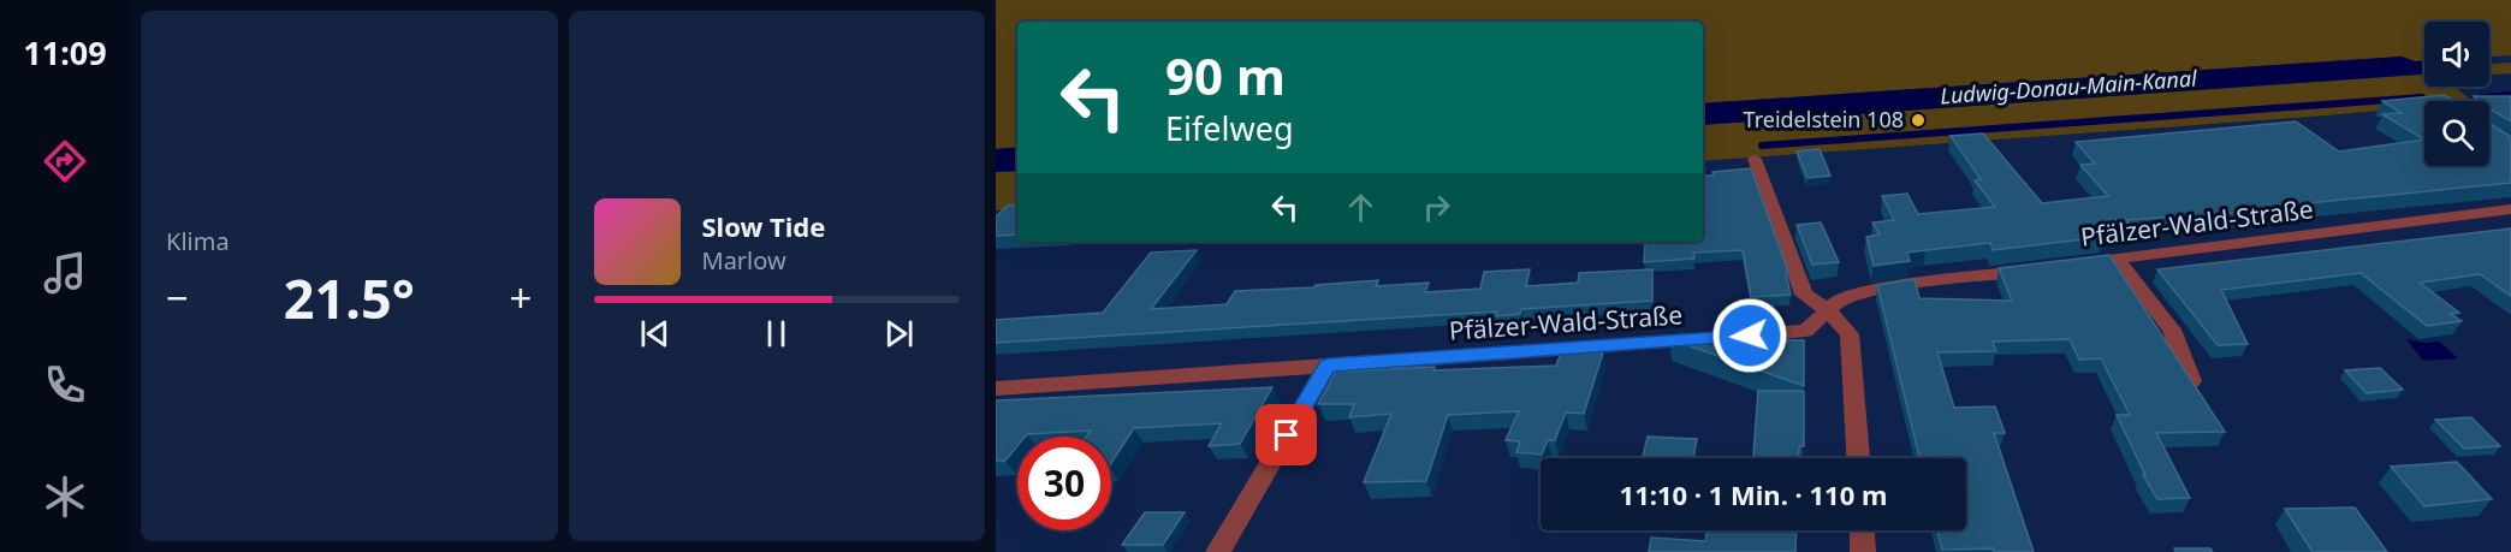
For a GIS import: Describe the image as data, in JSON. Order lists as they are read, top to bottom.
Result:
{
  "streets": {
    "street": ["Pfälzer-Wald-Straße"]
  },
  "water": ["Ludwig-Donau-Main-Kanal"],
  "places": ["Treidelstein 108"],
  "page": {
    "tabs": "11:09",
    "tile": "Klima",
    "turn": ["90 m", "Eifelweg"],
    "song": ["Slow Tide", "Marlow"],
    "heat": ["−", "21.5°", "+"],
    "limit": "30",
    "trip": "11:10 · 1 Min. · 110 m"
  }
}
